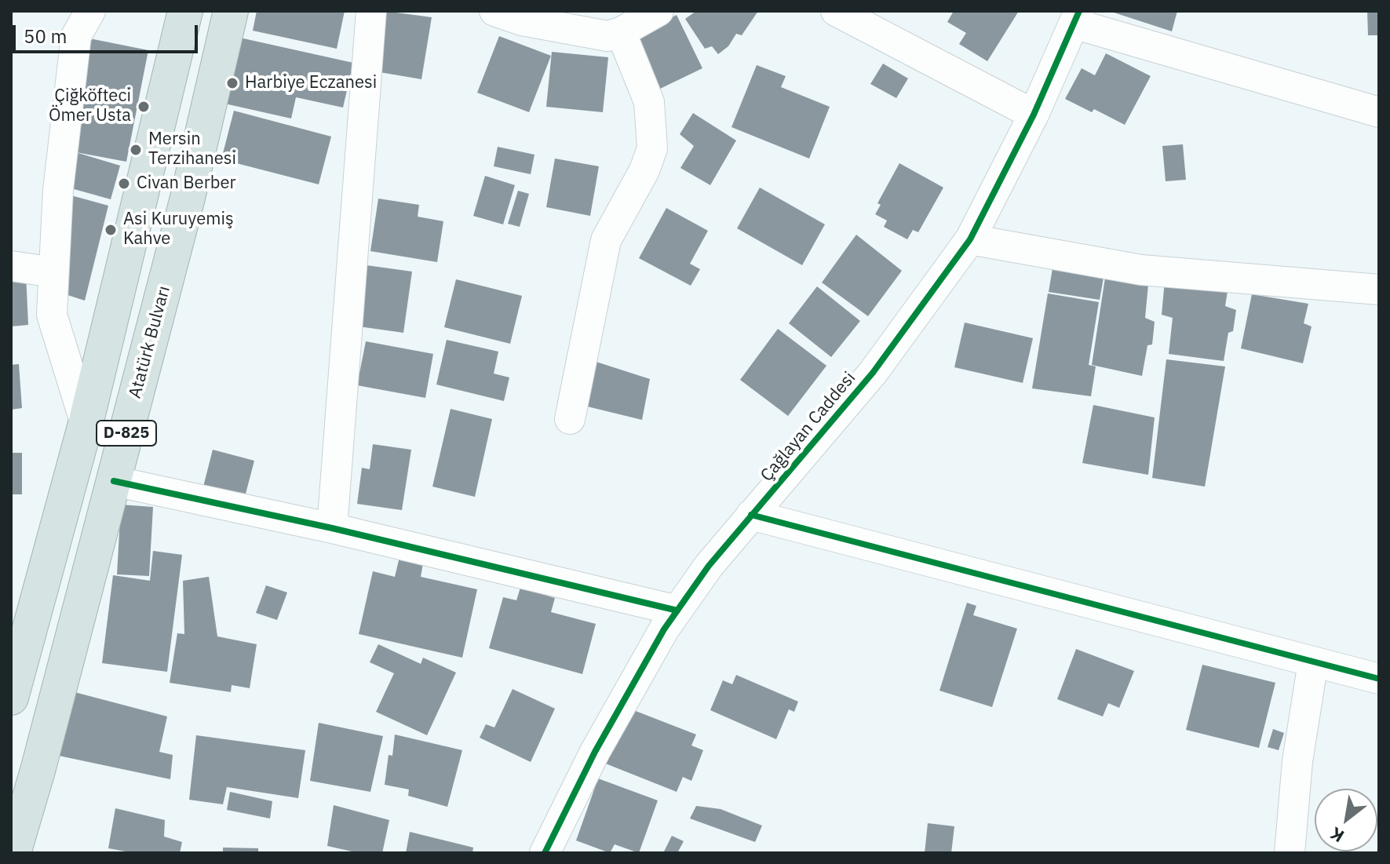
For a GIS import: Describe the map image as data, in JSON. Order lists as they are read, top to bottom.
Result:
{
  "streets": {
    "highway": ["Atatürk Bulvarı", "D-825"],
    "street": ["Çağlayan Caddesi"]
  },
  "places": [
    "Harbiye Eczanesi",
    "Çiğköfteci Ömer Usta",
    "Mersin Terzihanesi",
    "Civan Berber",
    "Asi Kuruyemiş Kahve"
  ],
  "scale_bar": "50 m",
  "north": "bottom left"
}
